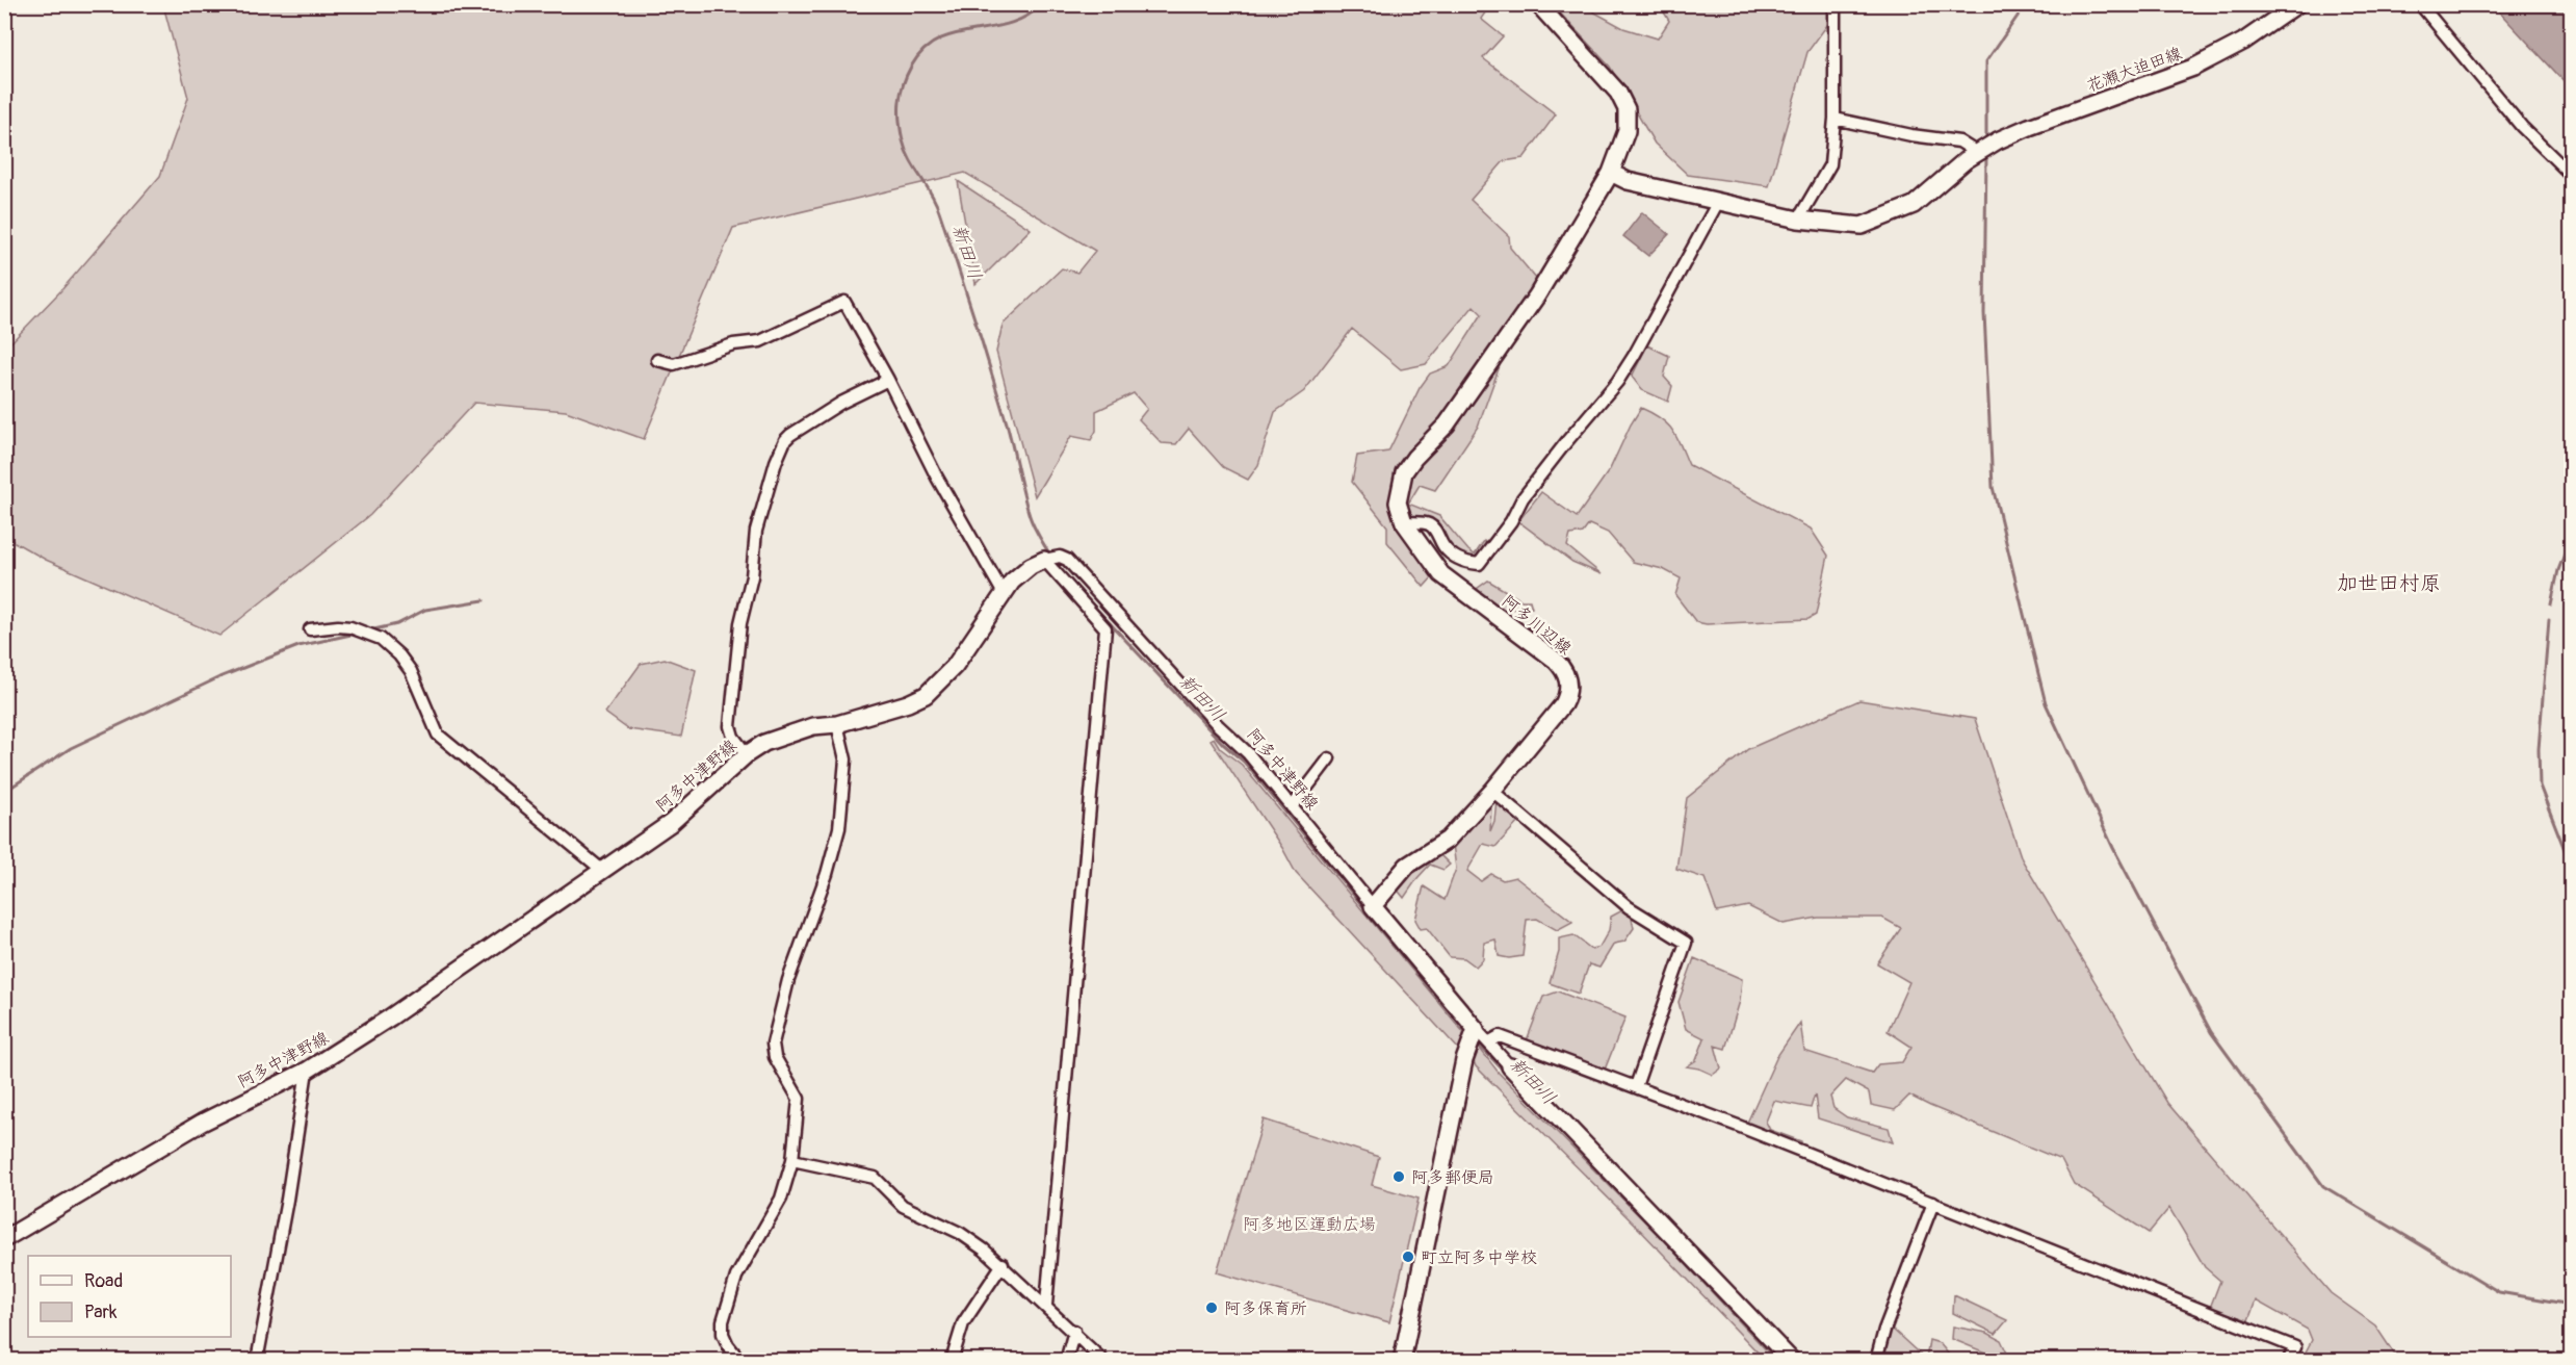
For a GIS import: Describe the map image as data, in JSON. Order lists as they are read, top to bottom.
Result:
{
  "streets": {
    "street": ["花瀬大迫田線", "阿多川辺線", "阿多中津野線"]
  },
  "crossings": [
    ["花瀬大迫田線", "阿多川辺線"],
    ["阿多川辺線", "阿多中津野線"]
  ],
  "districts": ["加世田村原"],
  "water": ["新田川"],
  "parks": ["阿多地区運動広場"],
  "places": ["阿多郵便局", "町立阿多中学校", "阿多保育所"],
  "legend": ["Road", "Park"]
}
